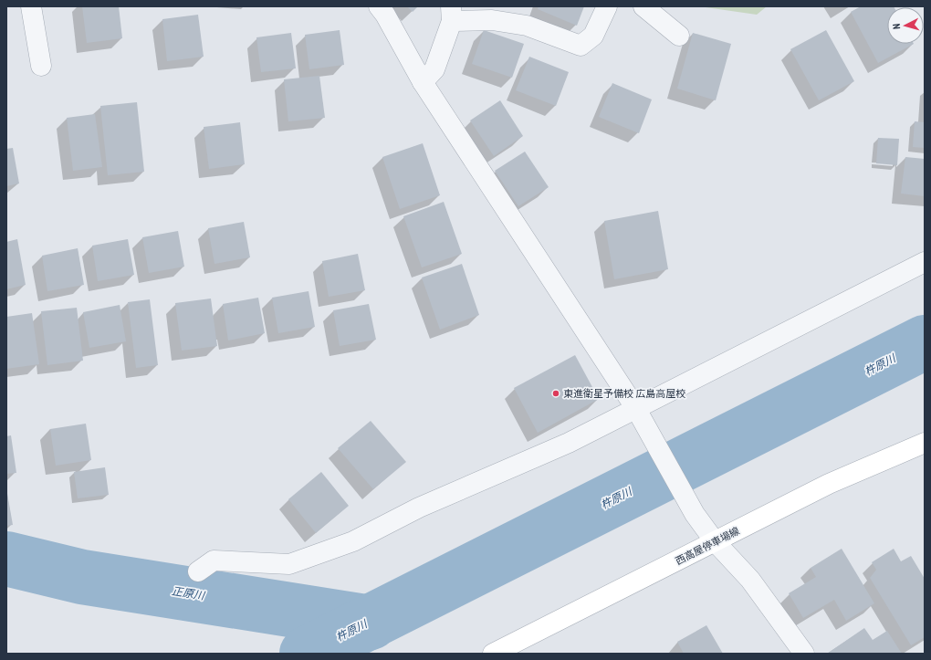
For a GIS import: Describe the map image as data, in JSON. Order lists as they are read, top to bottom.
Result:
{
  "streets": {
    "main road": ["西高屋停車場線"]
  },
  "water": ["杵原川", "正原川"],
  "places": ["東進衛星予備校 広島高屋校"],
  "north": "left"
}
